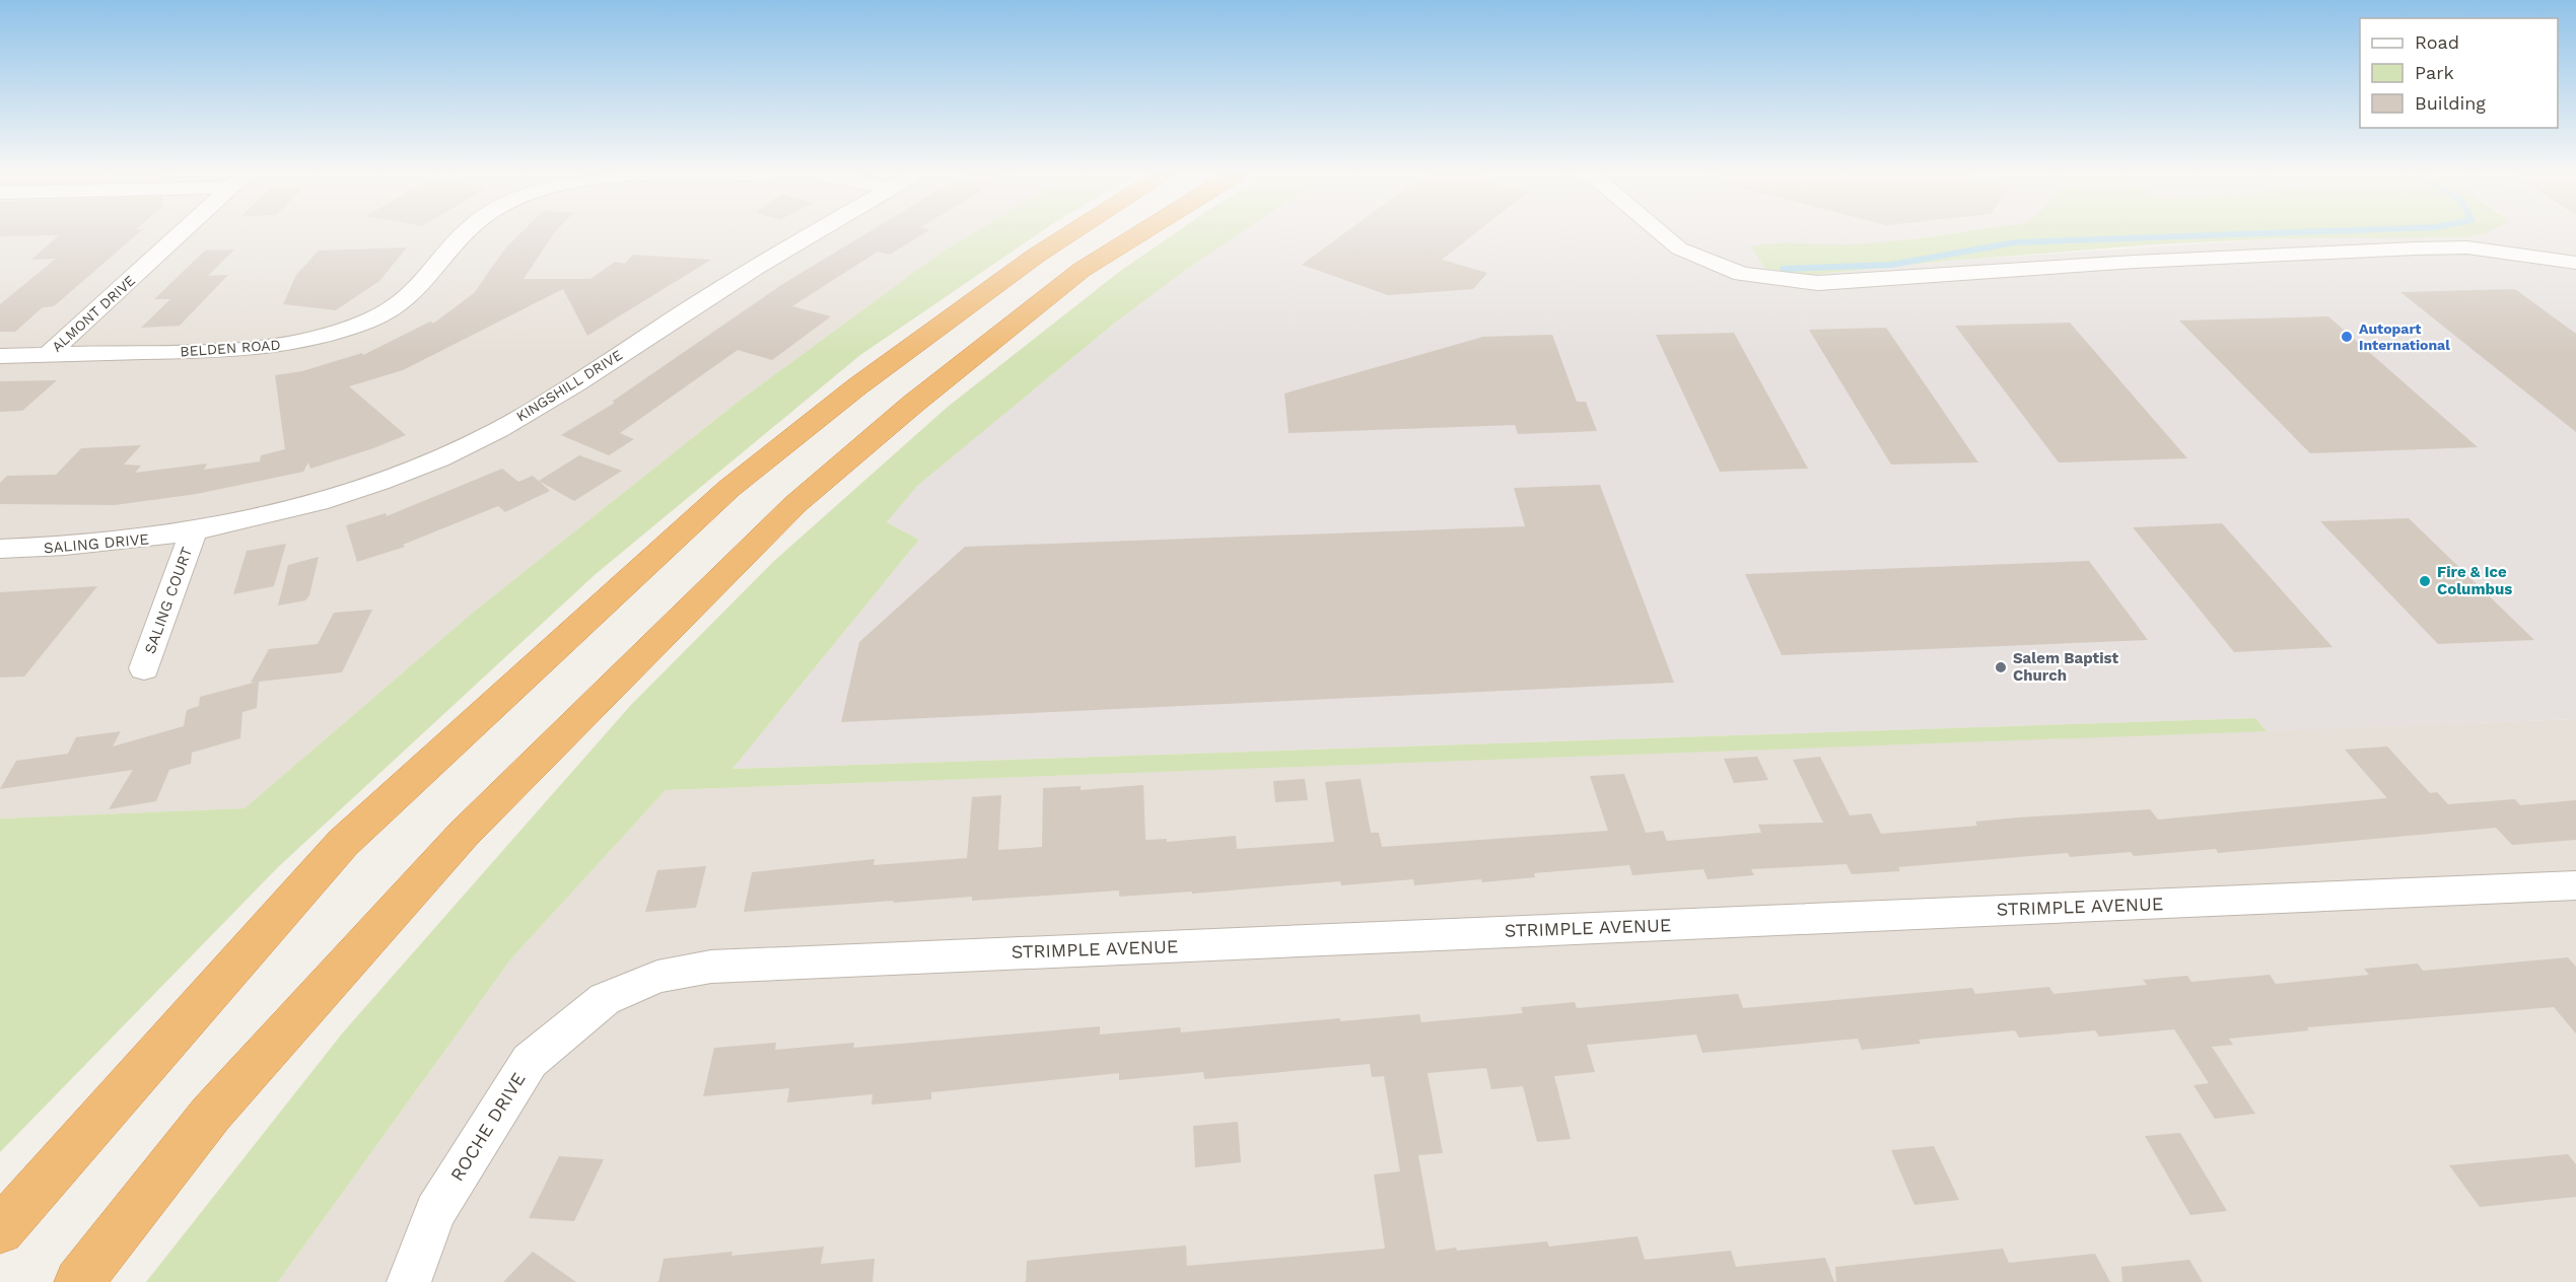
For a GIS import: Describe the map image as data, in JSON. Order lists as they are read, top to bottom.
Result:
{
  "streets": {
    "street": [
      "ALMONT DRIVE",
      "BELDEN ROAD",
      "KINGSHILL DRIVE",
      "SALING DRIVE",
      "SALING COURT",
      "STRIMPLE AVENUE",
      "ROCHE DRIVE"
    ]
  },
  "crossings": [
    ["ALMONT DRIVE", "BELDEN ROAD"],
    ["KINGSHILL DRIVE", "SALING DRIVE"],
    ["KINGSHILL DRIVE", "SALING COURT"],
    ["SALING DRIVE", "SALING COURT"],
    ["STRIMPLE AVENUE", "ROCHE DRIVE"]
  ],
  "places": ["Autopart International", "Fire & Ice Columbus", "Salem Baptist Church"],
  "legend": ["Road", "Park", "Building"]
}
